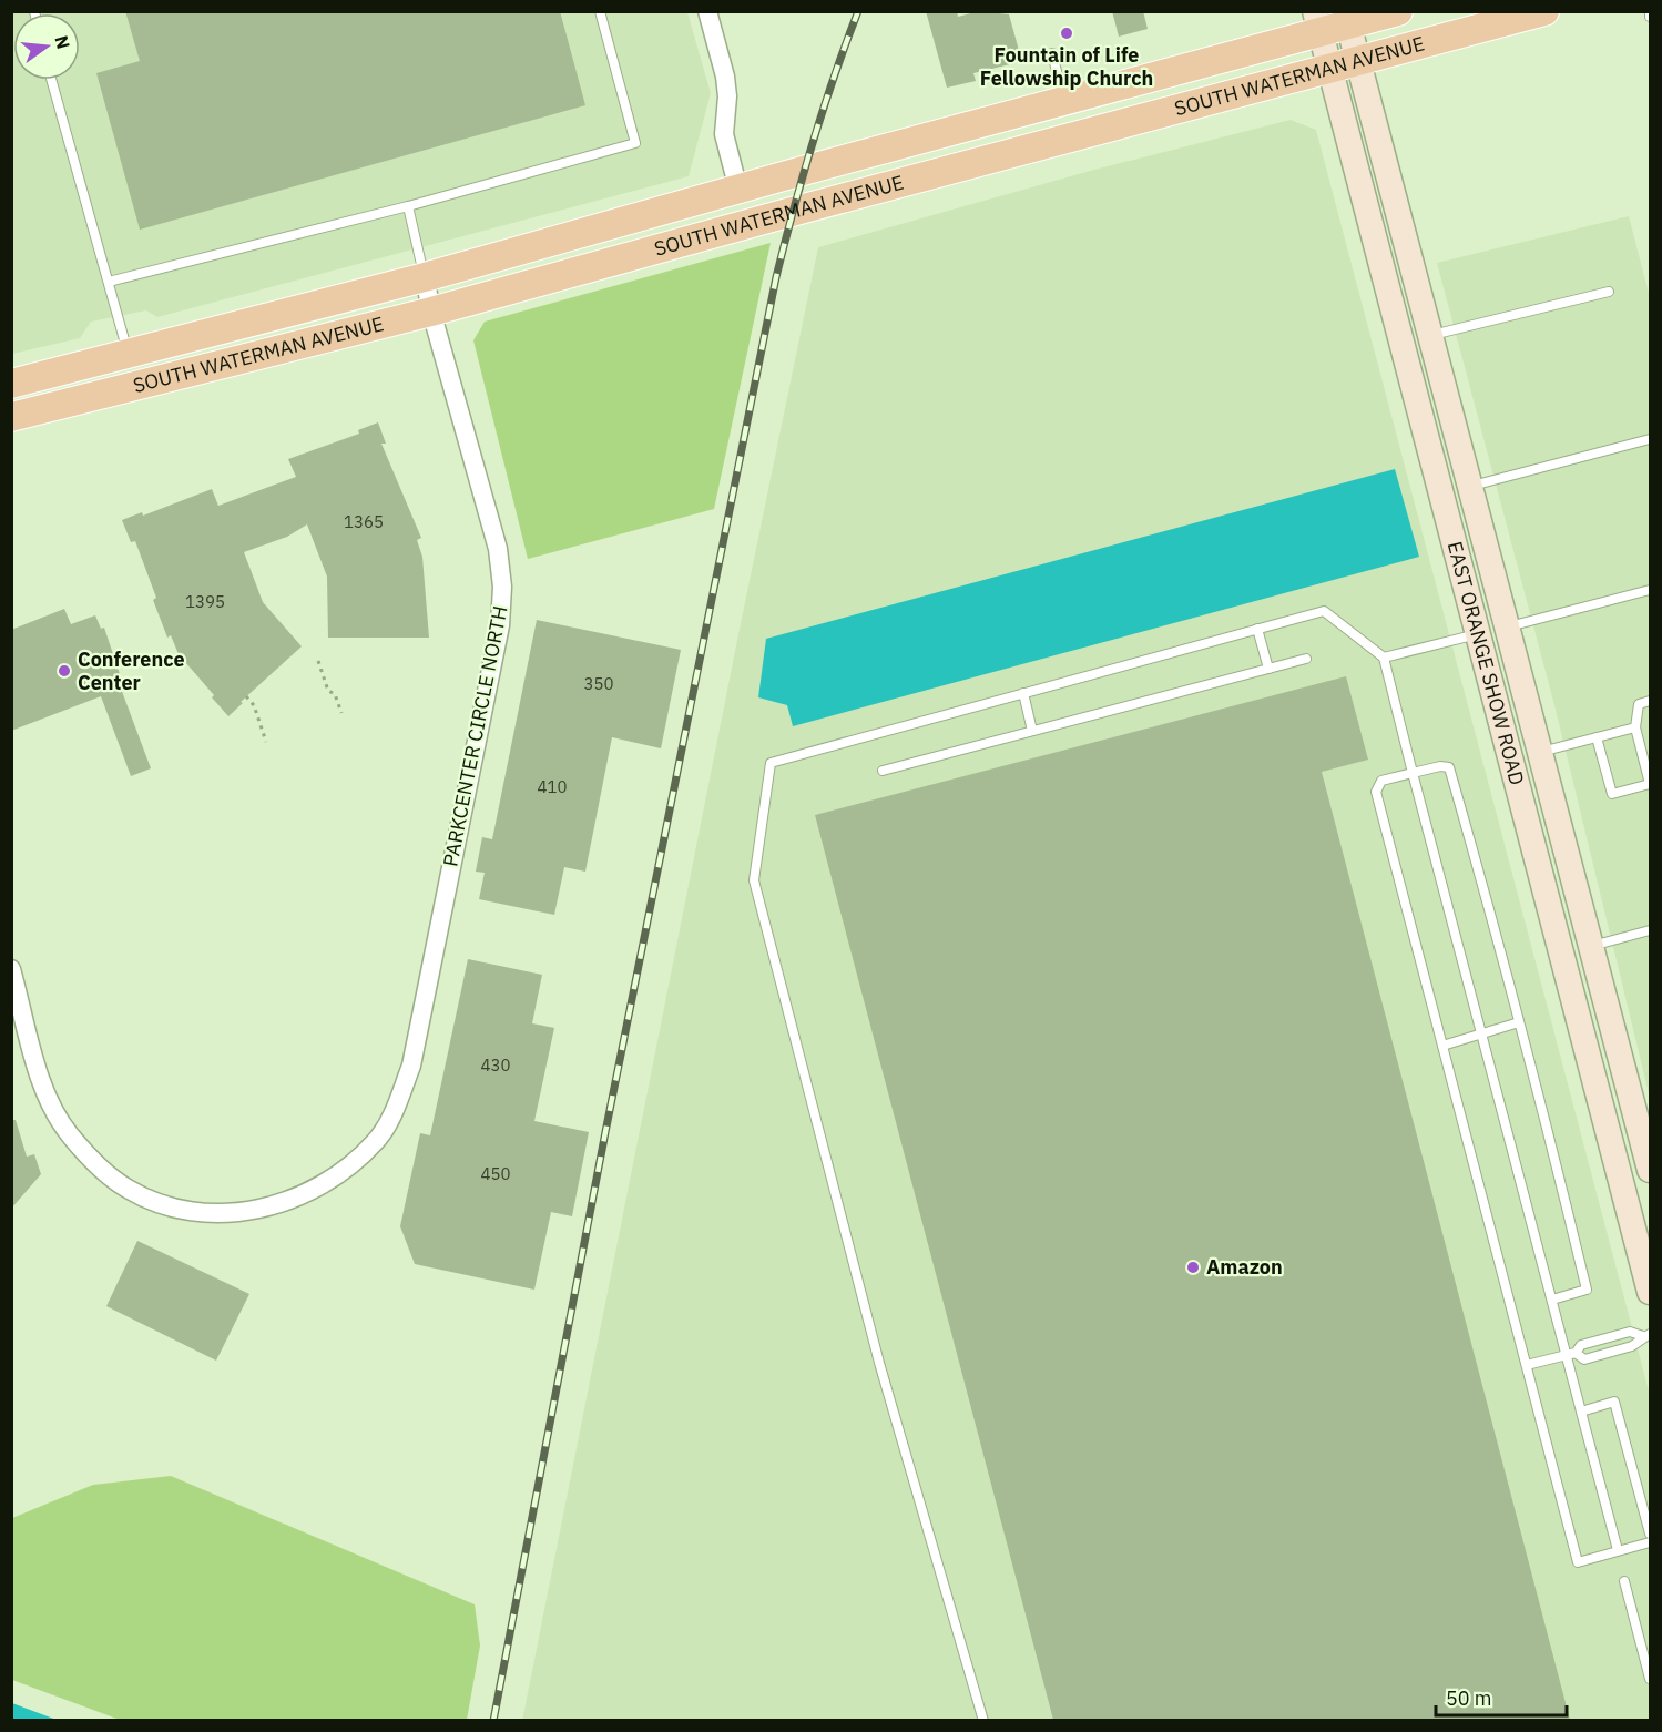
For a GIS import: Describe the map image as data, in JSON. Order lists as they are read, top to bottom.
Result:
{
  "streets": {
    "main road": ["SOUTH WATERMAN AVENUE", "EAST ORANGE SHOW ROAD"],
    "street": ["PARKCENTER CIRCLE NORTH"]
  },
  "crossings": [
    ["SOUTH WATERMAN AVENUE", "EAST ORANGE SHOW ROAD"],
    ["SOUTH WATERMAN AVENUE", "PARKCENTER CIRCLE NORTH"]
  ],
  "places": ["Fountain of Life Fellowship Church", "Conference Center", "Amazon"],
  "house_numbers": [
    "1365",
    "1395",
    "350",
    "410",
    "430",
    "450"
  ],
  "scale_bar": "50 m",
  "north": "right"
}
